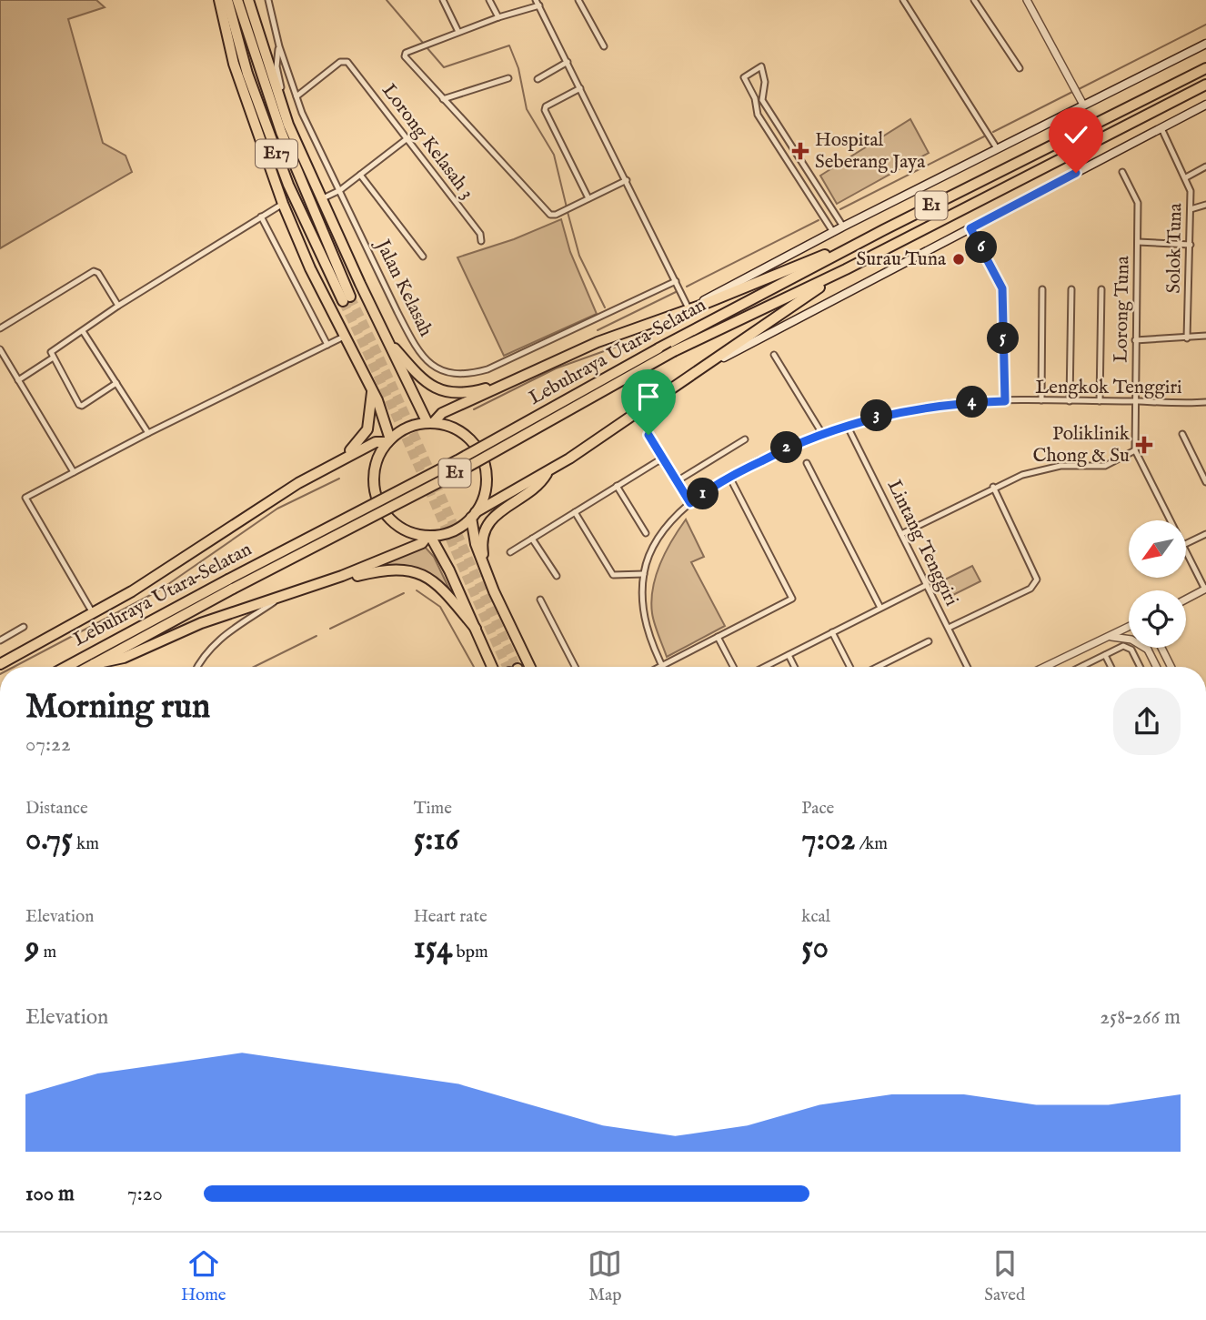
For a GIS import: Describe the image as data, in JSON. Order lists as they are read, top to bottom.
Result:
{
  "streets": {
    "highway": ["E17", "E1", "Lebuhraya Utara–Selatan"],
    "street": [
      "Lorong Kelasah 3",
      "Solok Tuna",
      "Jalan Kelasah",
      "Lorong Tuna",
      "Lengkok Tenggiri",
      "Lintang Tenggiri"
    ]
  },
  "crossings": [
    ["Lorong Kelasah 3", "Jalan Kelasah"],
    ["Solok Tuna", "Lorong Tuna"],
    ["Lorong Tuna", "Lengkok Tenggiri"],
    ["Lengkok Tenggiri", "Lintang Tenggiri"]
  ],
  "places": {
    "health": ["Hospital Seberang Jaya", "Poliklinik Chong & Su"],
    "other": ["Surau Tuna"]
  },
  "north": "bottom left",
  "page": {
    "pins": [
      "6",
      "5",
      "4",
      "3",
      "2",
      "1"
    ],
    "heading": ["Morning run", "07:22"],
    "stats": [
      ["Distance", "0.75 km"],
      ["Time", "5:16"],
      ["Pace", "7:02 /km"],
      ["Elevation", "9 m"],
      ["Heart rate", "154 bpm"],
      ["kcal", "50"]
    ],
    "chart": ["Elevation", "258–266 m"],
    "list": [
      {
        "name": "100 m",
        "note": "7:20"
      }
    ],
    "tabs": ["Home", "Map", "Saved"]
  }
}
